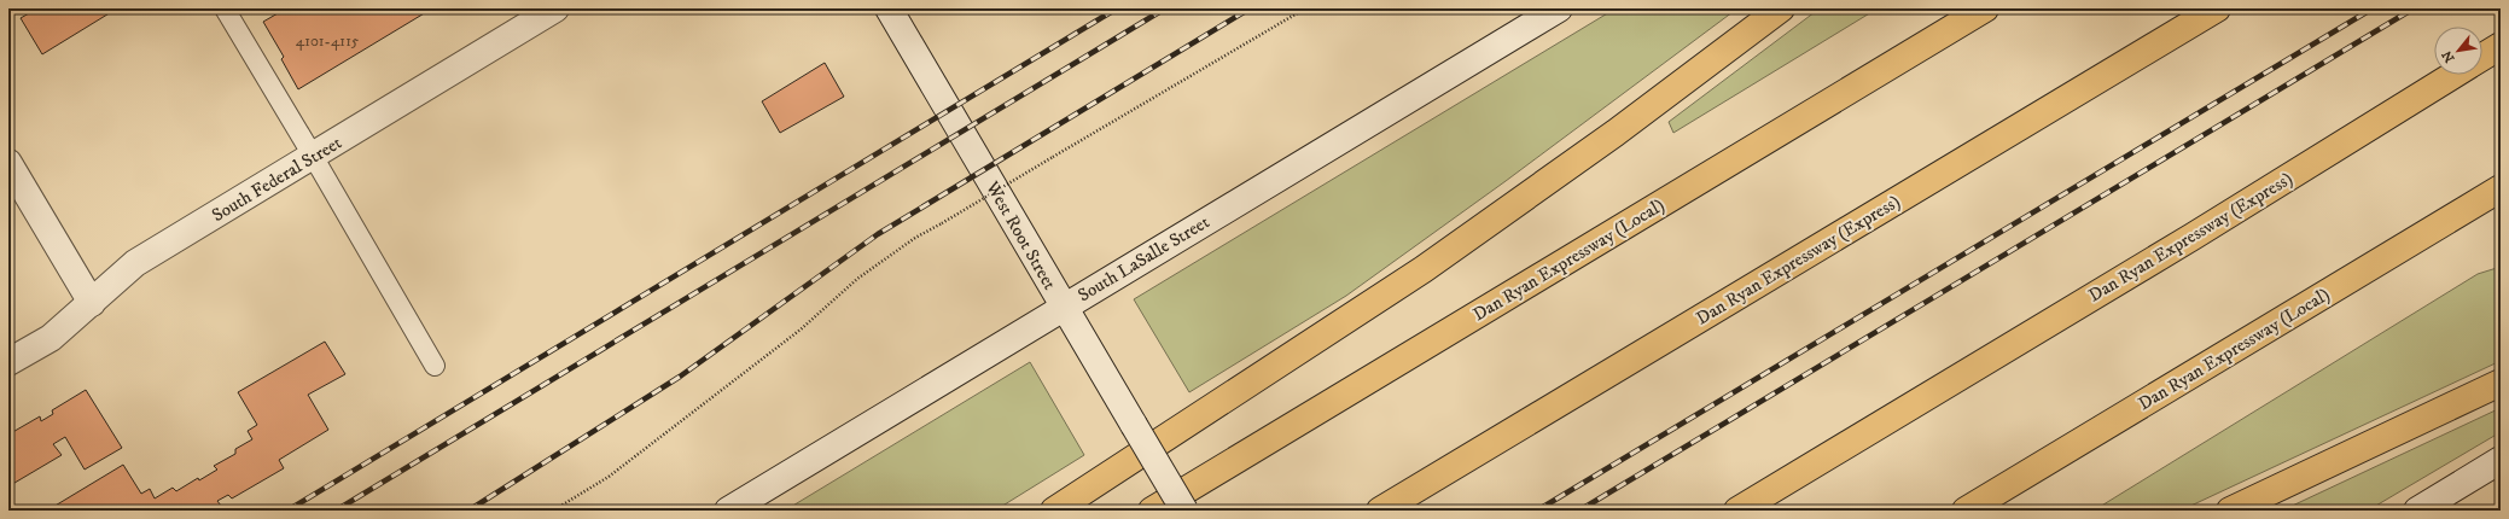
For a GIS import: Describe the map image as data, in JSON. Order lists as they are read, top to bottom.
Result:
{
  "streets": {
    "highway": ["Dan Ryan Expressway (Express)", "Dan Ryan Expressway (Local)"],
    "street": ["South Federal Street", "West Root Street", "South LaSalle Street"]
  },
  "crossings": [
    ["West Root Street", "South LaSalle Street"]
  ],
  "house_numbers": ["4101-4115"],
  "north": "bottom left"
}
